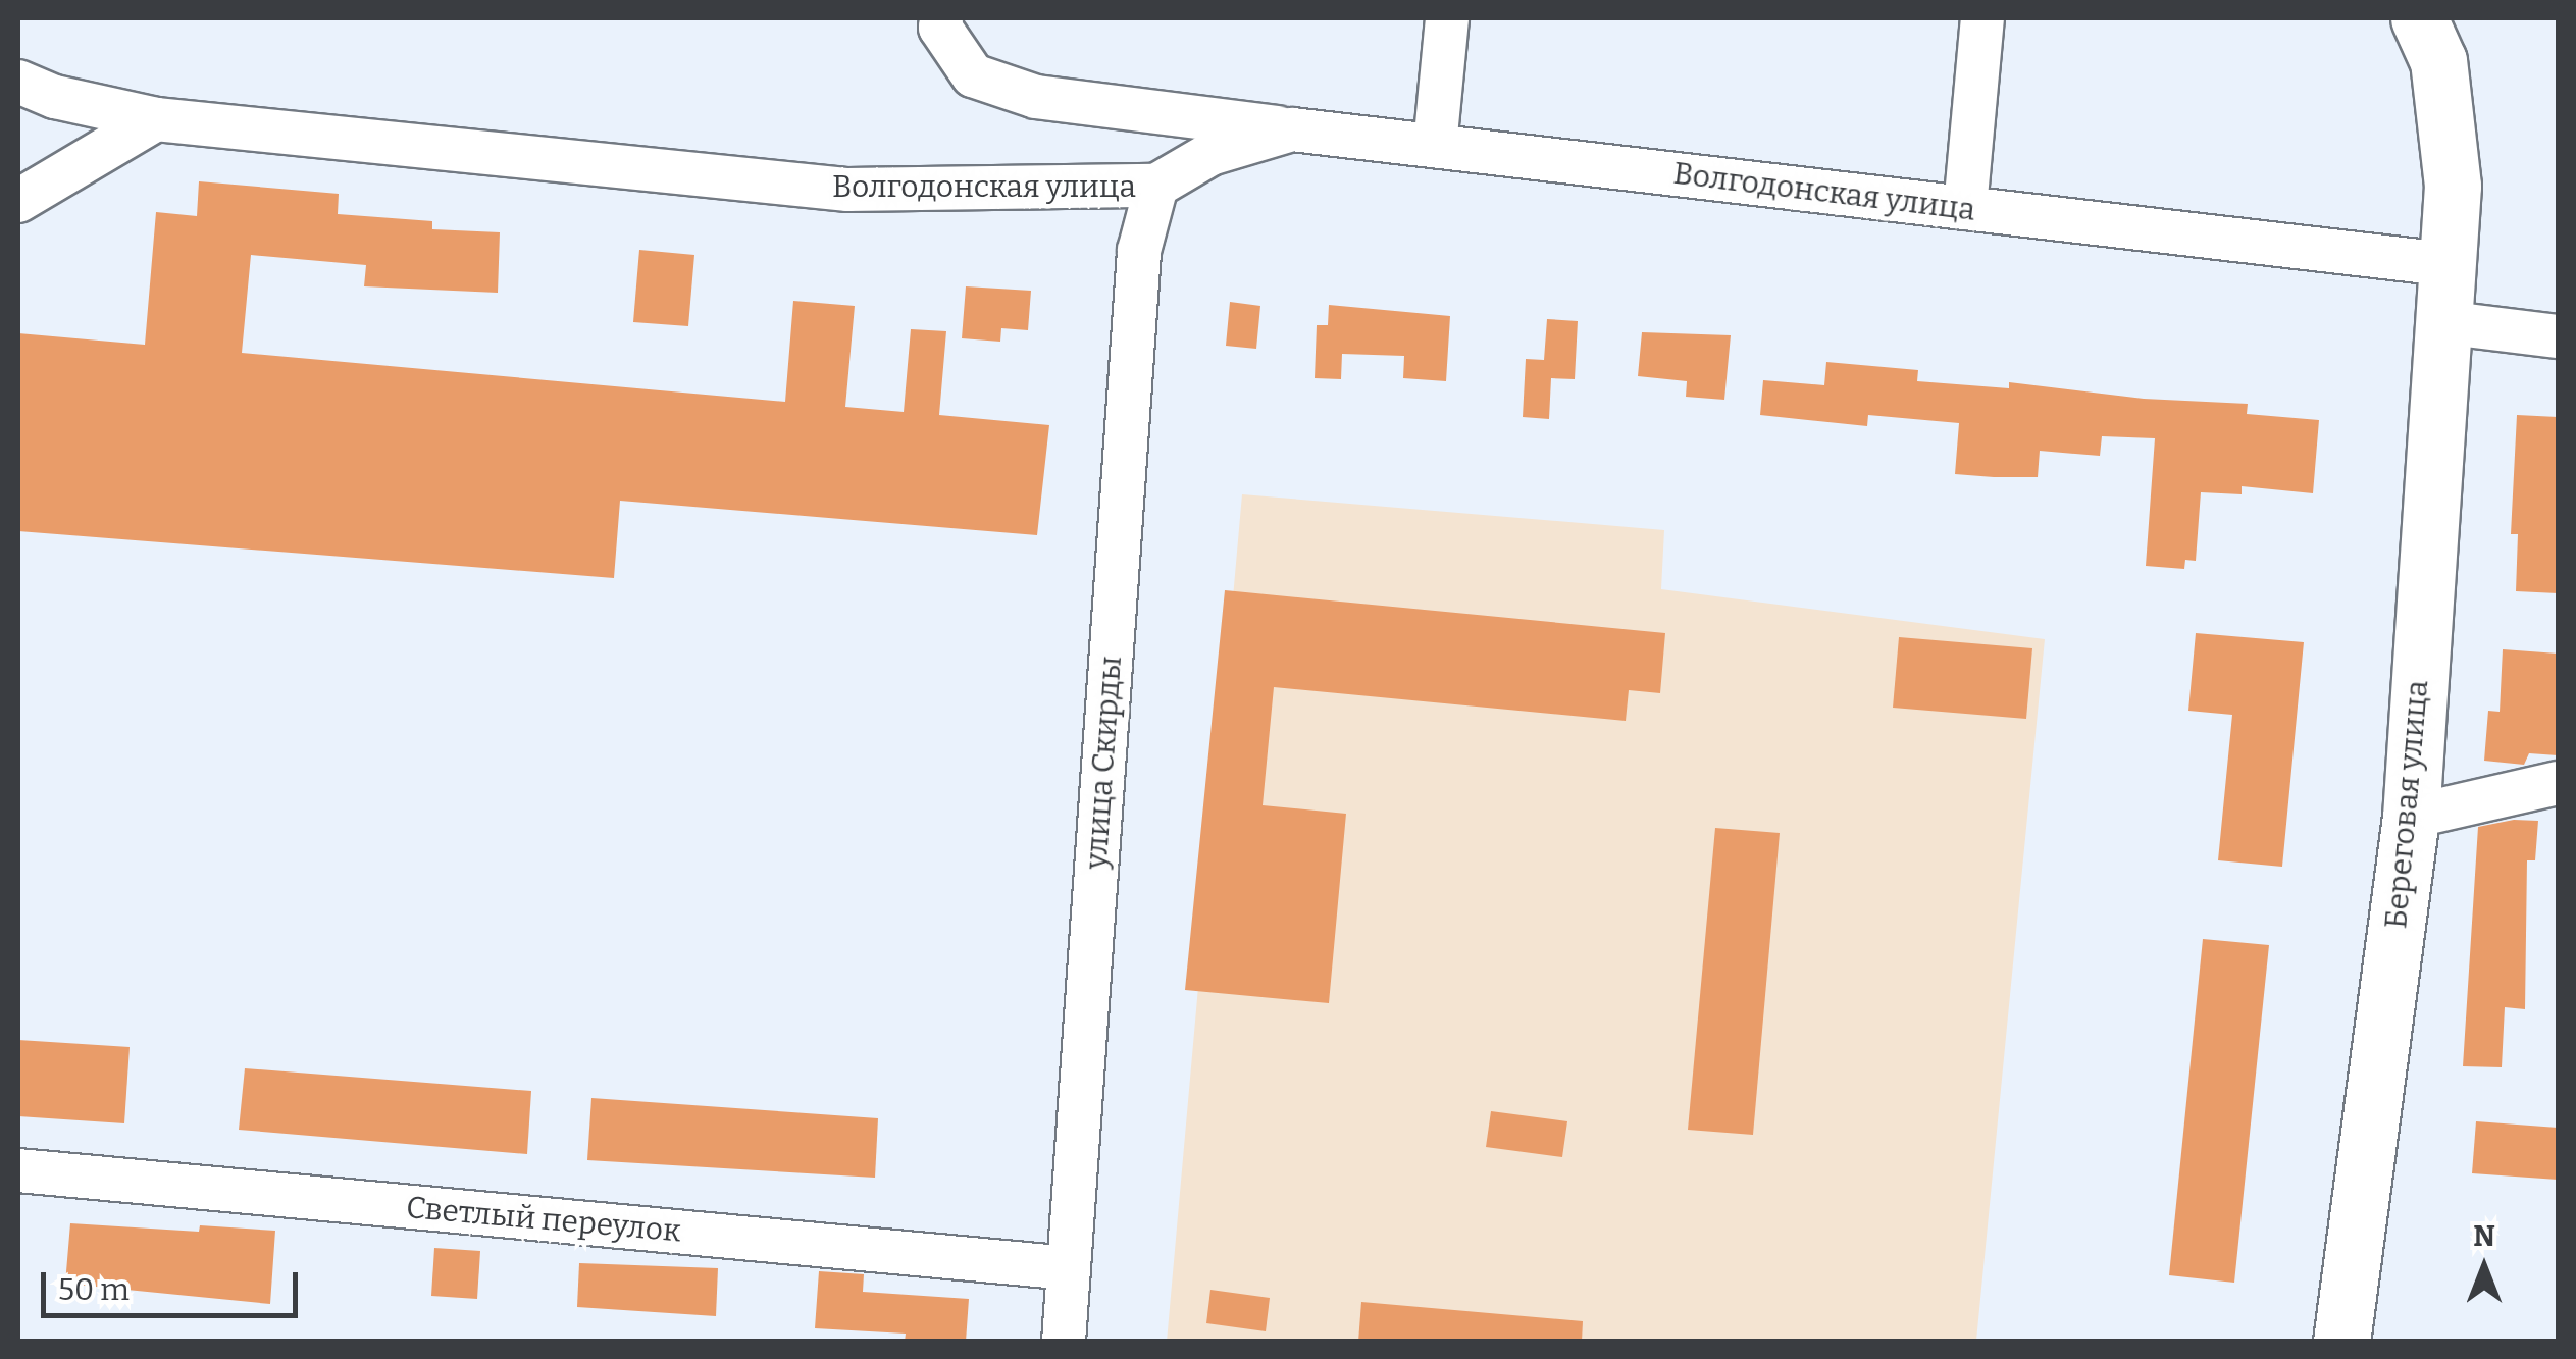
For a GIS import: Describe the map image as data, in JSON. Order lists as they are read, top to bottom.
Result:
{
  "streets": {
    "main road": ["Береговая улица"],
    "street": ["Волгодонская улица", "улица Скирды", "Светлый переулок"]
  },
  "crossings": [
    ["Волгодонская улица", "улица Скирды"],
    ["Волгодонская улица", "Береговая улица"],
    ["улица Скирды", "Светлый переулок"]
  ],
  "scale_bar": "50 m",
  "north": "top"
}
